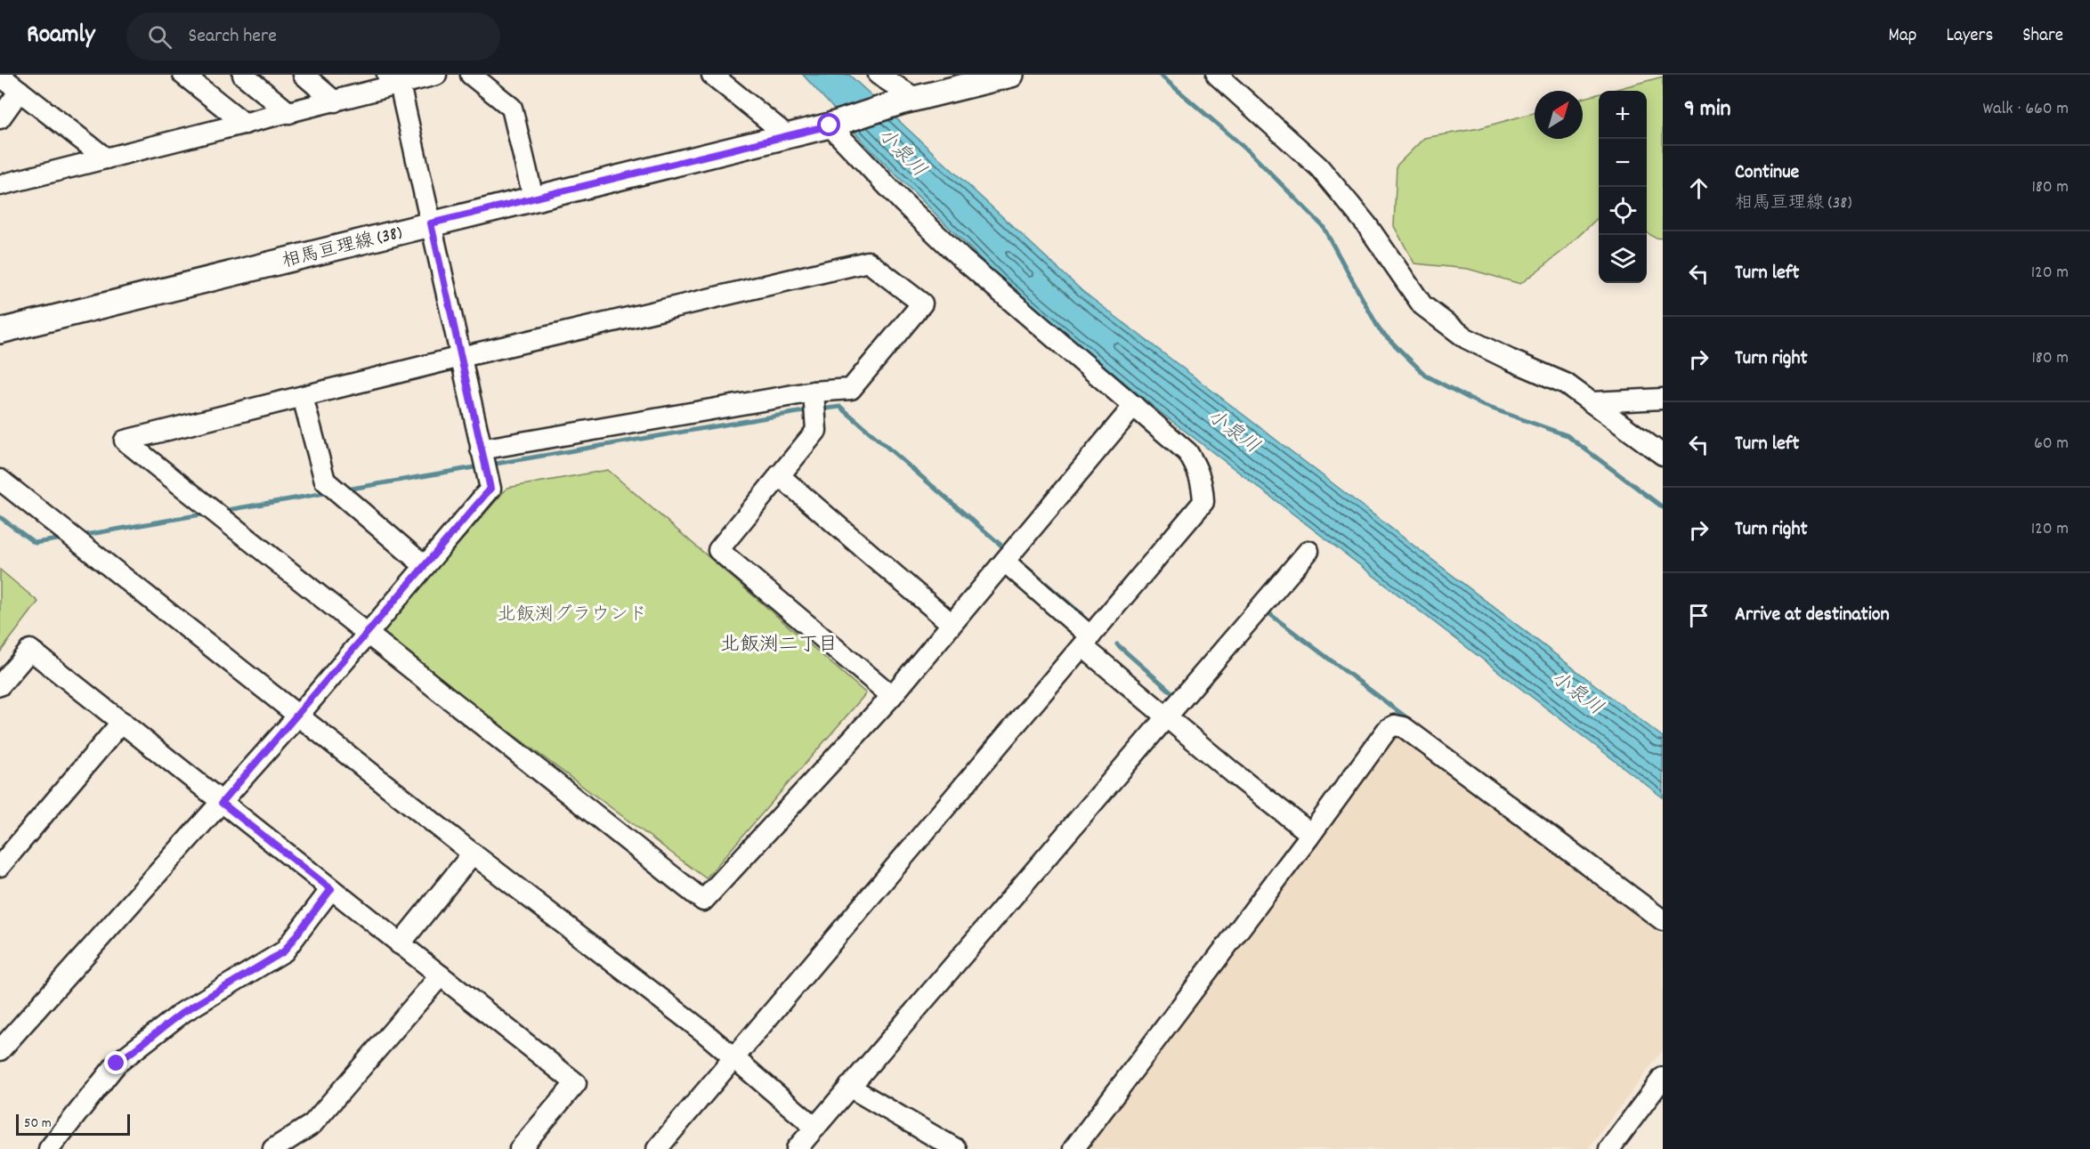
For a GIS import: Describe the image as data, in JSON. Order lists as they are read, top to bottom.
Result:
{
  "streets": {
    "main road": ["相馬亘理線 (38)"]
  },
  "districts": ["北飯渕二丁目"],
  "water": ["小泉川"],
  "parks": ["北飯渕グラウンド"],
  "scale_bar": "50 m",
  "north": "top right",
  "page": {
    "header": "Roamly",
    "search": "Search here",
    "nav": ["Map", "Layers", "Share"],
    "heading": ["9 min", "Walk · 660 m"],
    "map_buttons": ["+", "−"],
    "list": [
      ["Continue", "相馬亘理線 (38)", "180 m"],
      ["Turn left", "120 m"],
      ["Turn right", "180 m"],
      ["Turn left", "60 m"],
      ["Turn right", "120 m"],
      "Arrive at destination"
    ],
    "scale": "50 m"
  }
}
